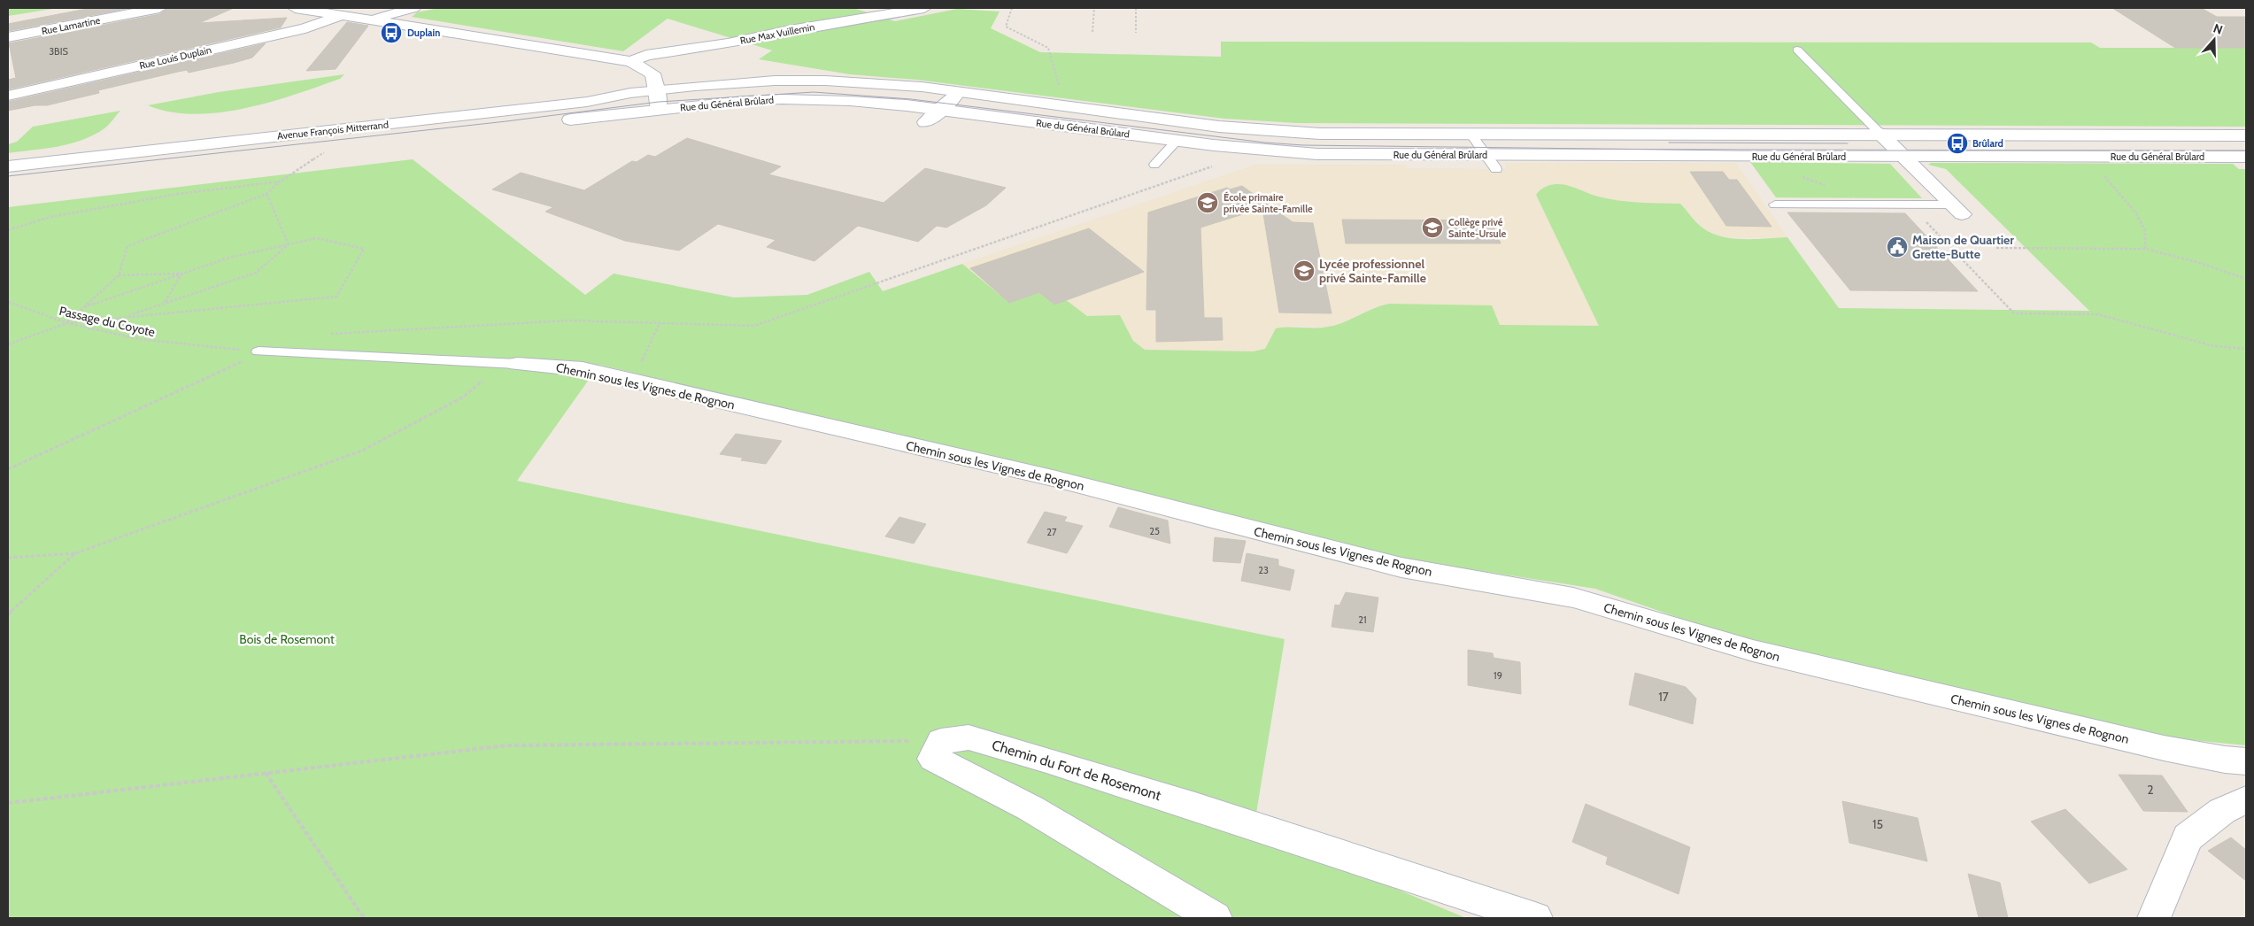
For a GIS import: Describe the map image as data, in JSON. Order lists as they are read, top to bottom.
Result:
{
  "streets": {
    "main road": [
      "Rue Lamartine",
      "Rue Max Vuillemin",
      "Rue Louis Duplain",
      "Rue du Général Brûlard",
      "Avenue François Mitterrand",
      "Chemin sous les Vignes de Rognon",
      "Chemin du Fort de Rosemont"
    ],
    "path": ["Passage du Coyote"]
  },
  "crossings": [
    ["Rue du Général Brûlard", "Avenue François Mitterrand"]
  ],
  "parks": ["Bois de Rosemont"],
  "places": {
    "bus stop": ["Duplain", "Brûlard"],
    "school or university": ["École primaire privée Sainte-Famille", "Collège privé Sainte-Ursule", "Lycée professionnel privé Sainte-Famille"],
    "public building": ["Maison de Quartier Grette-Butte"]
  },
  "house_numbers": [
    "3BIS",
    "25",
    "27",
    "23",
    "21",
    "19",
    "17",
    "2",
    "15"
  ],
  "north": "top"
}
